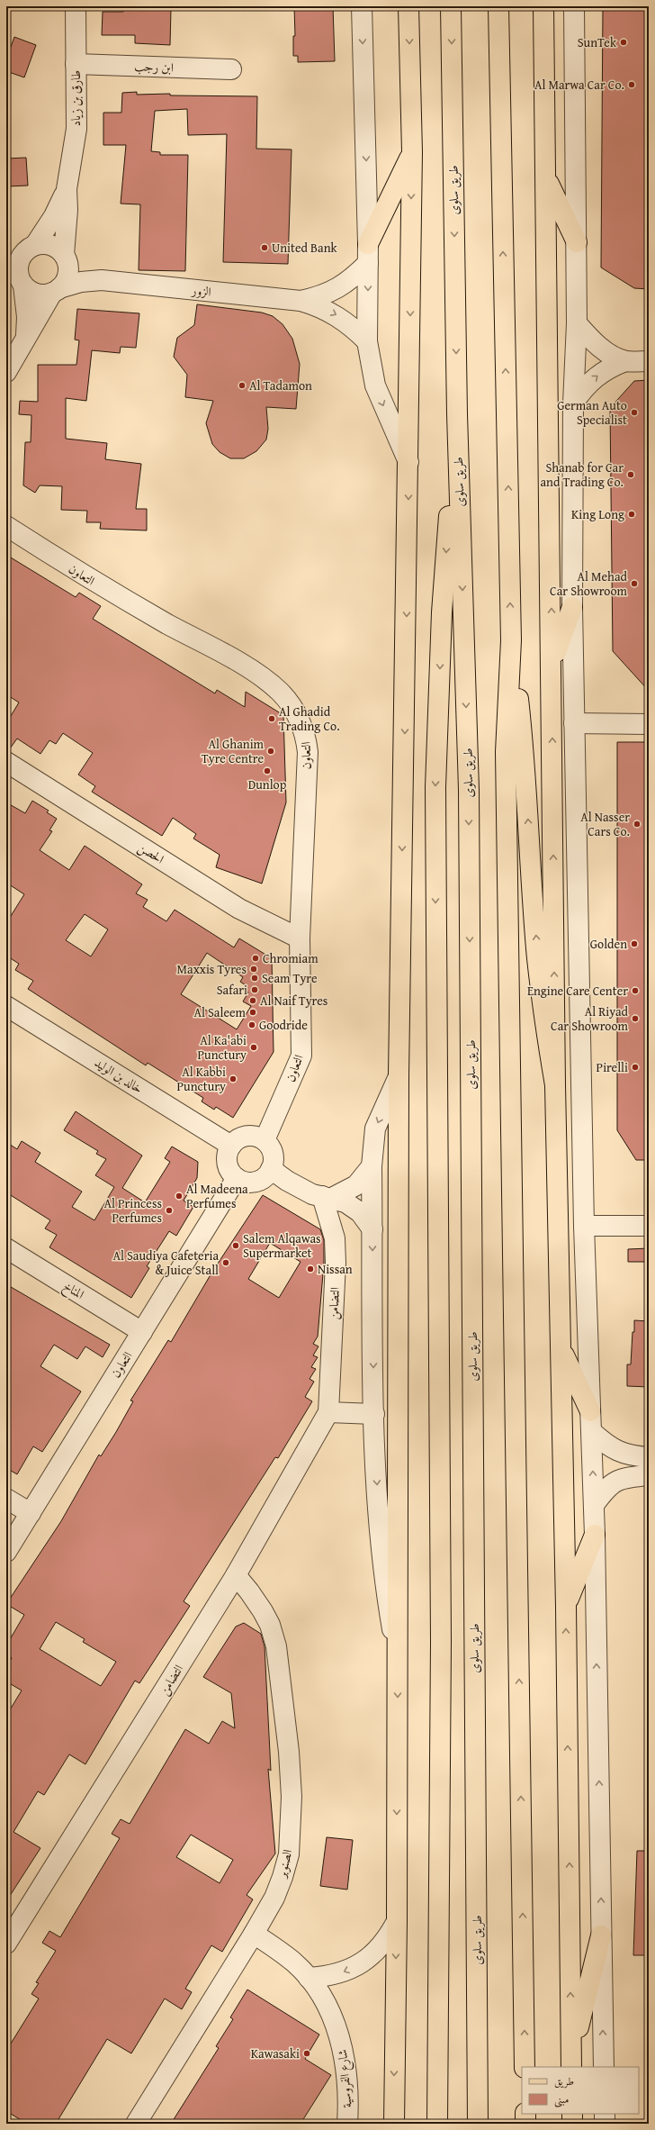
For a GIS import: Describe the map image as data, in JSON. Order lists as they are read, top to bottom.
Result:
{
  "streets": {
    "main road": ["طريق سلوى"],
    "street": [
      "ابن رجب",
      "طارق بن زياد",
      "الزور",
      "التعاون",
      "الحصن",
      "خالد بن الوليد",
      "المناخ",
      "التضامن",
      "الصنوبر",
      "شارع الفروسية"
    ]
  },
  "crossings": [
    ["ابن رجب", "طارق بن زياد"],
    ["طارق بن زياد", "الزور"],
    ["التعاون", "الحصن"],
    ["التعاون", "خالد بن الوليد"],
    ["التعاون", "المناخ"],
    ["التضامن", "الصنوبر"],
    ["الصنوبر", "شارع الفروسية"]
  ],
  "places": [
    "SunTek",
    "Al Marwa Car Co.",
    "United Bank",
    "Al Tadamon",
    "German Auto Specialist",
    "Shanab for Car and Trading Co.",
    "King Long",
    "Al Mehad Car Showroom",
    "Al Ghadid Trading Co.",
    "Al Ghanim Tyre Centre",
    "Dunlop",
    "Al Nasser Cars Co.",
    "Golden",
    "Chromiam",
    "Maxxis Tyres",
    "Seam Tyre",
    "Safari",
    "Engine Care Center",
    "Al Naif Tyres",
    "Al Saleem",
    "Al Riyad Car Showroom",
    "Goodride",
    "Al Ka'abi Punctury",
    "Pirelli",
    "Al Kabbi Punctury",
    "Al Madeena Perfumes",
    "Al Princess Perfumes",
    "Salem Alqawas Supermarket",
    "Al Saudiya Cafeteria & Juice Stall",
    "Nissan",
    "Kawasaki"
  ],
  "legend": ["طريق", "مبنى"]
}
